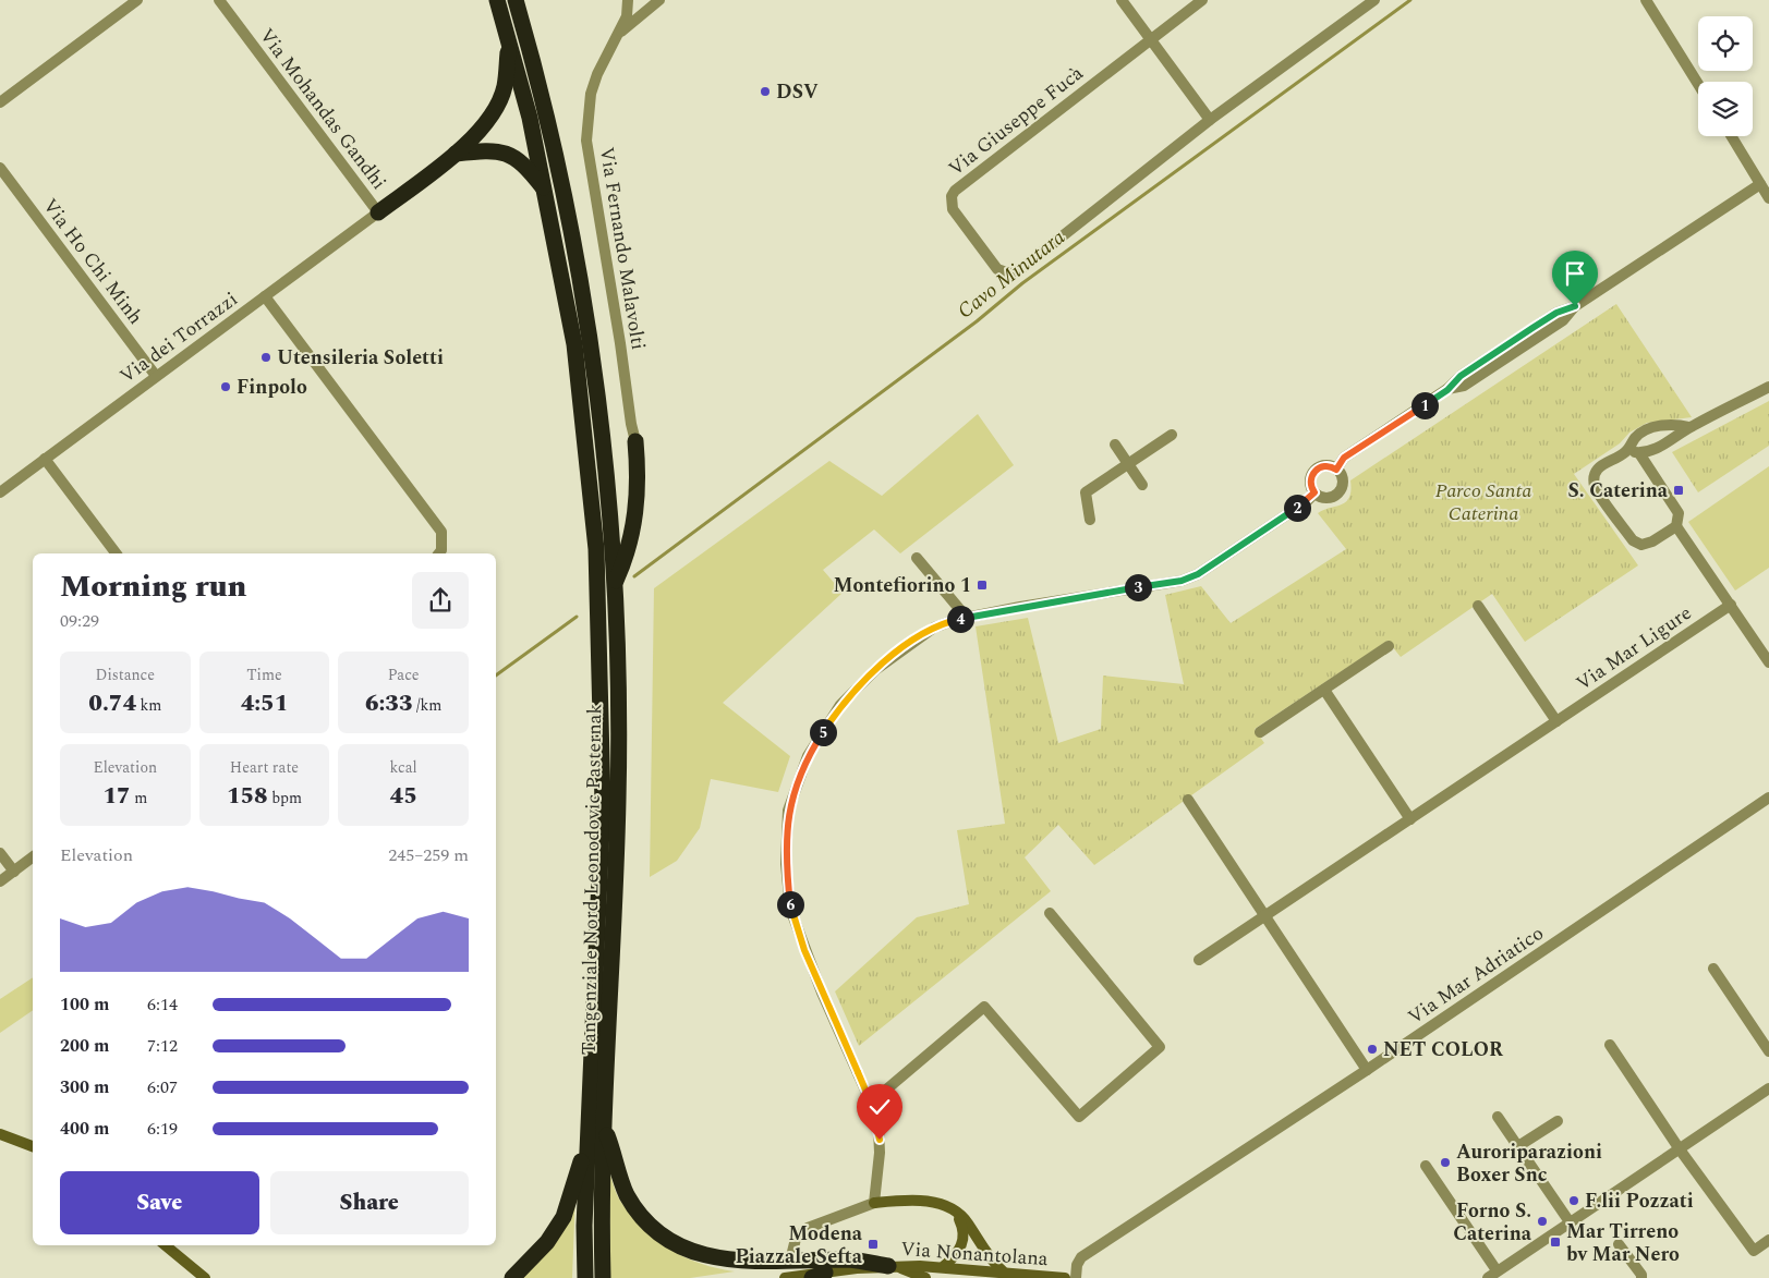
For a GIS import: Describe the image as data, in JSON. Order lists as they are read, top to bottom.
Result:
{
  "streets": {
    "highway": ["Tangenziale Nord Leonodovic Pasternak"],
    "main road": ["Via Nonantolana"],
    "street": [
      "Via Mohandas Gandhi",
      "Via Giuseppe Fucà",
      "Via Fernando Malavolti",
      "Via Ho Chi Minh",
      "Via dei Torrazzi",
      "Via Mar Ligure",
      "Via Mar Adriatico"
    ]
  },
  "crossings": [
    ["Via Mohandas Gandhi", "Via dei Torrazzi"],
    ["Via Ho Chi Minh", "Via dei Torrazzi"]
  ],
  "water": ["Cavo Minutara"],
  "parks": ["Parco Santa Caterina"],
  "places": {
    "other": [
      "DSV",
      "Utensileria Soletti",
      "Finpolo",
      "NET COLOR",
      "Auroriparazioni Boxer Snc",
      "F.lii Pozzati",
      "Forno S. Caterina"
    ],
    "transit": [
      "S. Caterina",
      "Montefiorino 1",
      "Mar Tirreno bv Mar Nero",
      "Modena Piazzale Sefta"
    ]
  },
  "page": {
    "pins": [
      "1",
      "2",
      "3",
      "4",
      "5",
      "6"
    ],
    "heading": ["Morning run", "09:29"],
    "stats": [
      ["Distance", "0.74 km"],
      ["Time", "4:51"],
      ["Pace", "6:33 /km"],
      ["Elevation", "17 m"],
      ["Heart rate", "158 bpm"],
      ["kcal", "45"]
    ],
    "chart": ["Elevation", "245–259 m"],
    "list": [
      {
        "name": "100 m",
        "note": "6:14"
      },
      {
        "name": "200 m",
        "note": "7:12"
      },
      {
        "name": "300 m",
        "note": "6:07"
      },
      {
        "name": "400 m",
        "note": "6:19"
      }
    ],
    "buttons": ["Save", "Share"]
  }
}
